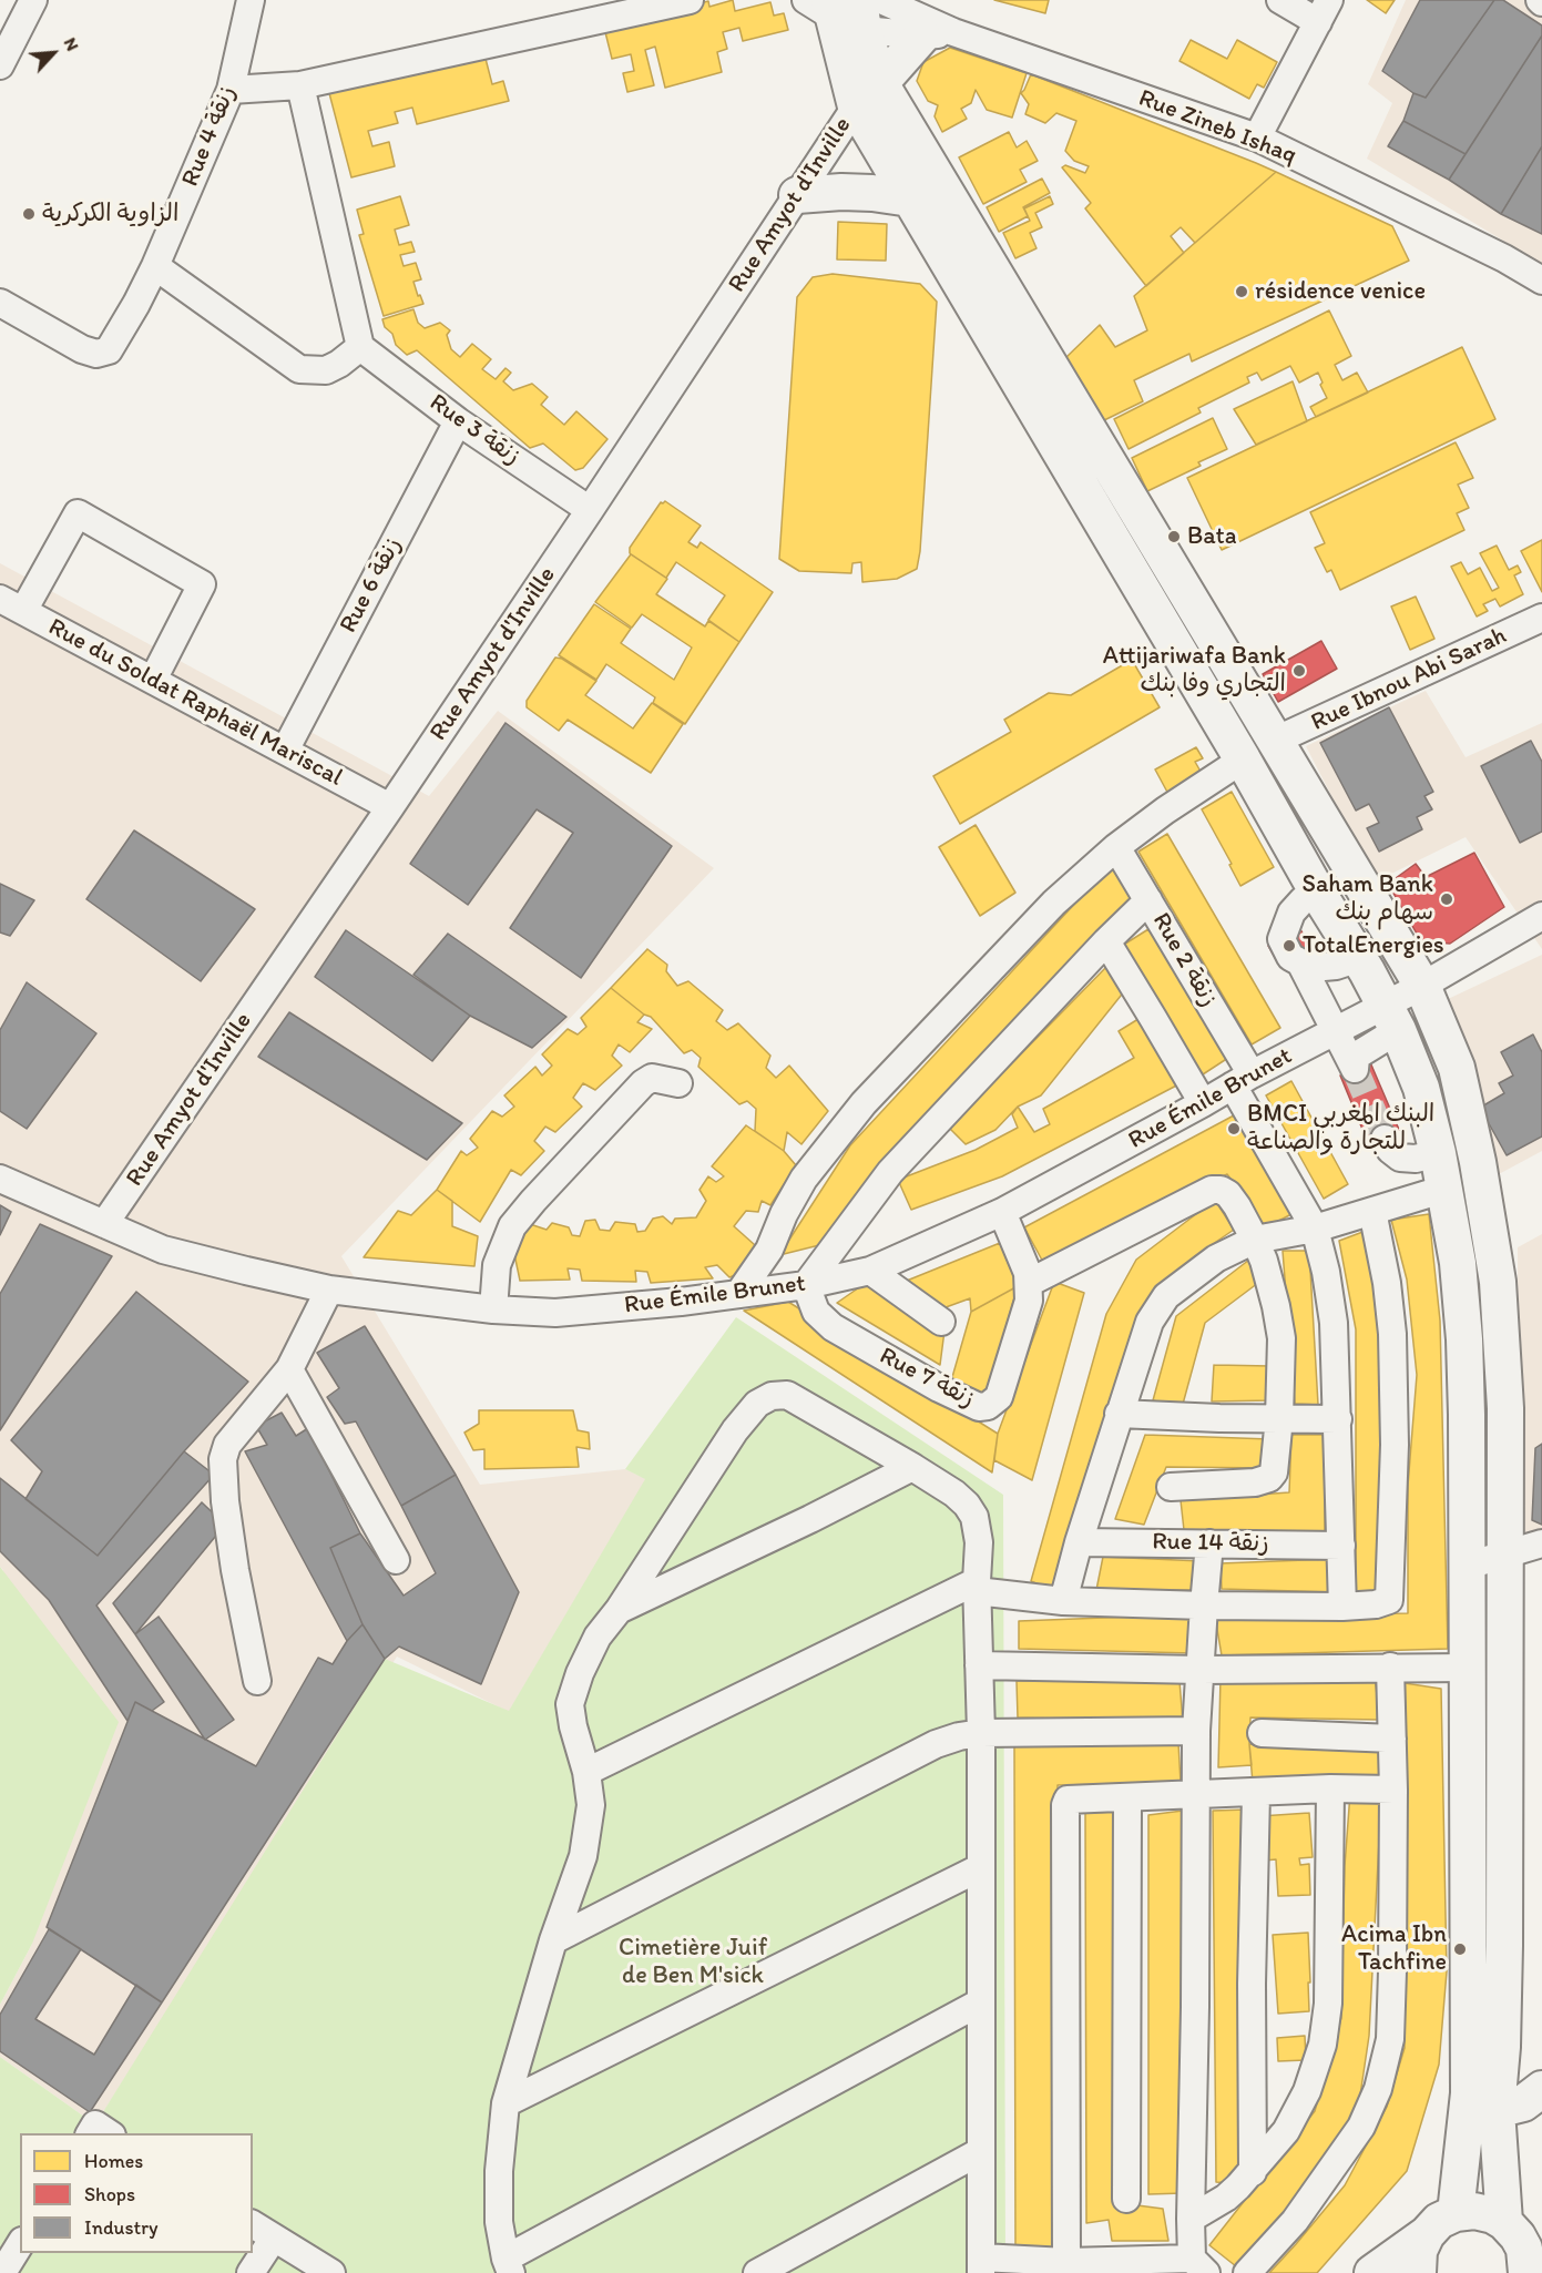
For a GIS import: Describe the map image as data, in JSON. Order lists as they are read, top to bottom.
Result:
{
  "streets": {
    "street": [
      "Rue Zineb Ishaq",
      "Rue 4 زنقة",
      "Rue Amyot d'Inville",
      "Rue 3 زنقة",
      "Rue 6 زنقة",
      "Rue Ibnou Abi Sarah",
      "Rue du Soldat Raphaël Mariscal",
      "Rue 2 زنقة",
      "Rue Émile Brunet",
      "Rue 7 زنقة",
      "Rue 14 زنقة"
    ]
  },
  "crossings": [
    ["Rue Amyot d'Inville", "Rue 3 زنقة"],
    ["Rue Amyot d'Inville", "Rue du Soldat Raphaël Mariscal"],
    ["Rue Amyot d'Inville", "Rue Émile Brunet"],
    ["Rue 3 زنقة", "Rue 6 زنقة"],
    ["Rue 6 زنقة", "Rue du Soldat Raphaël Mariscal"],
    ["Rue 2 زنقة", "Rue Émile Brunet"],
    ["Rue 2 زنقة", "Rue 14 زنقة"],
    ["Rue Émile Brunet", "Rue 7 زنقة"]
  ],
  "parks": ["Cimetière Juif de Ben M'sick"],
  "places": [
    "الزاوية الكركرية",
    "résidence venice",
    "Bata",
    "Attijariwafa Bank التجاري وفا بنك",
    "Saham Bank سهام بنك",
    "TotalEnergies",
    "BMCI البنك المغربي للتجارة والصناعة",
    "Acima Ibn Tachfine"
  ],
  "legend": ["Homes", "Shops", "Industry"],
  "north": "top right"
}
